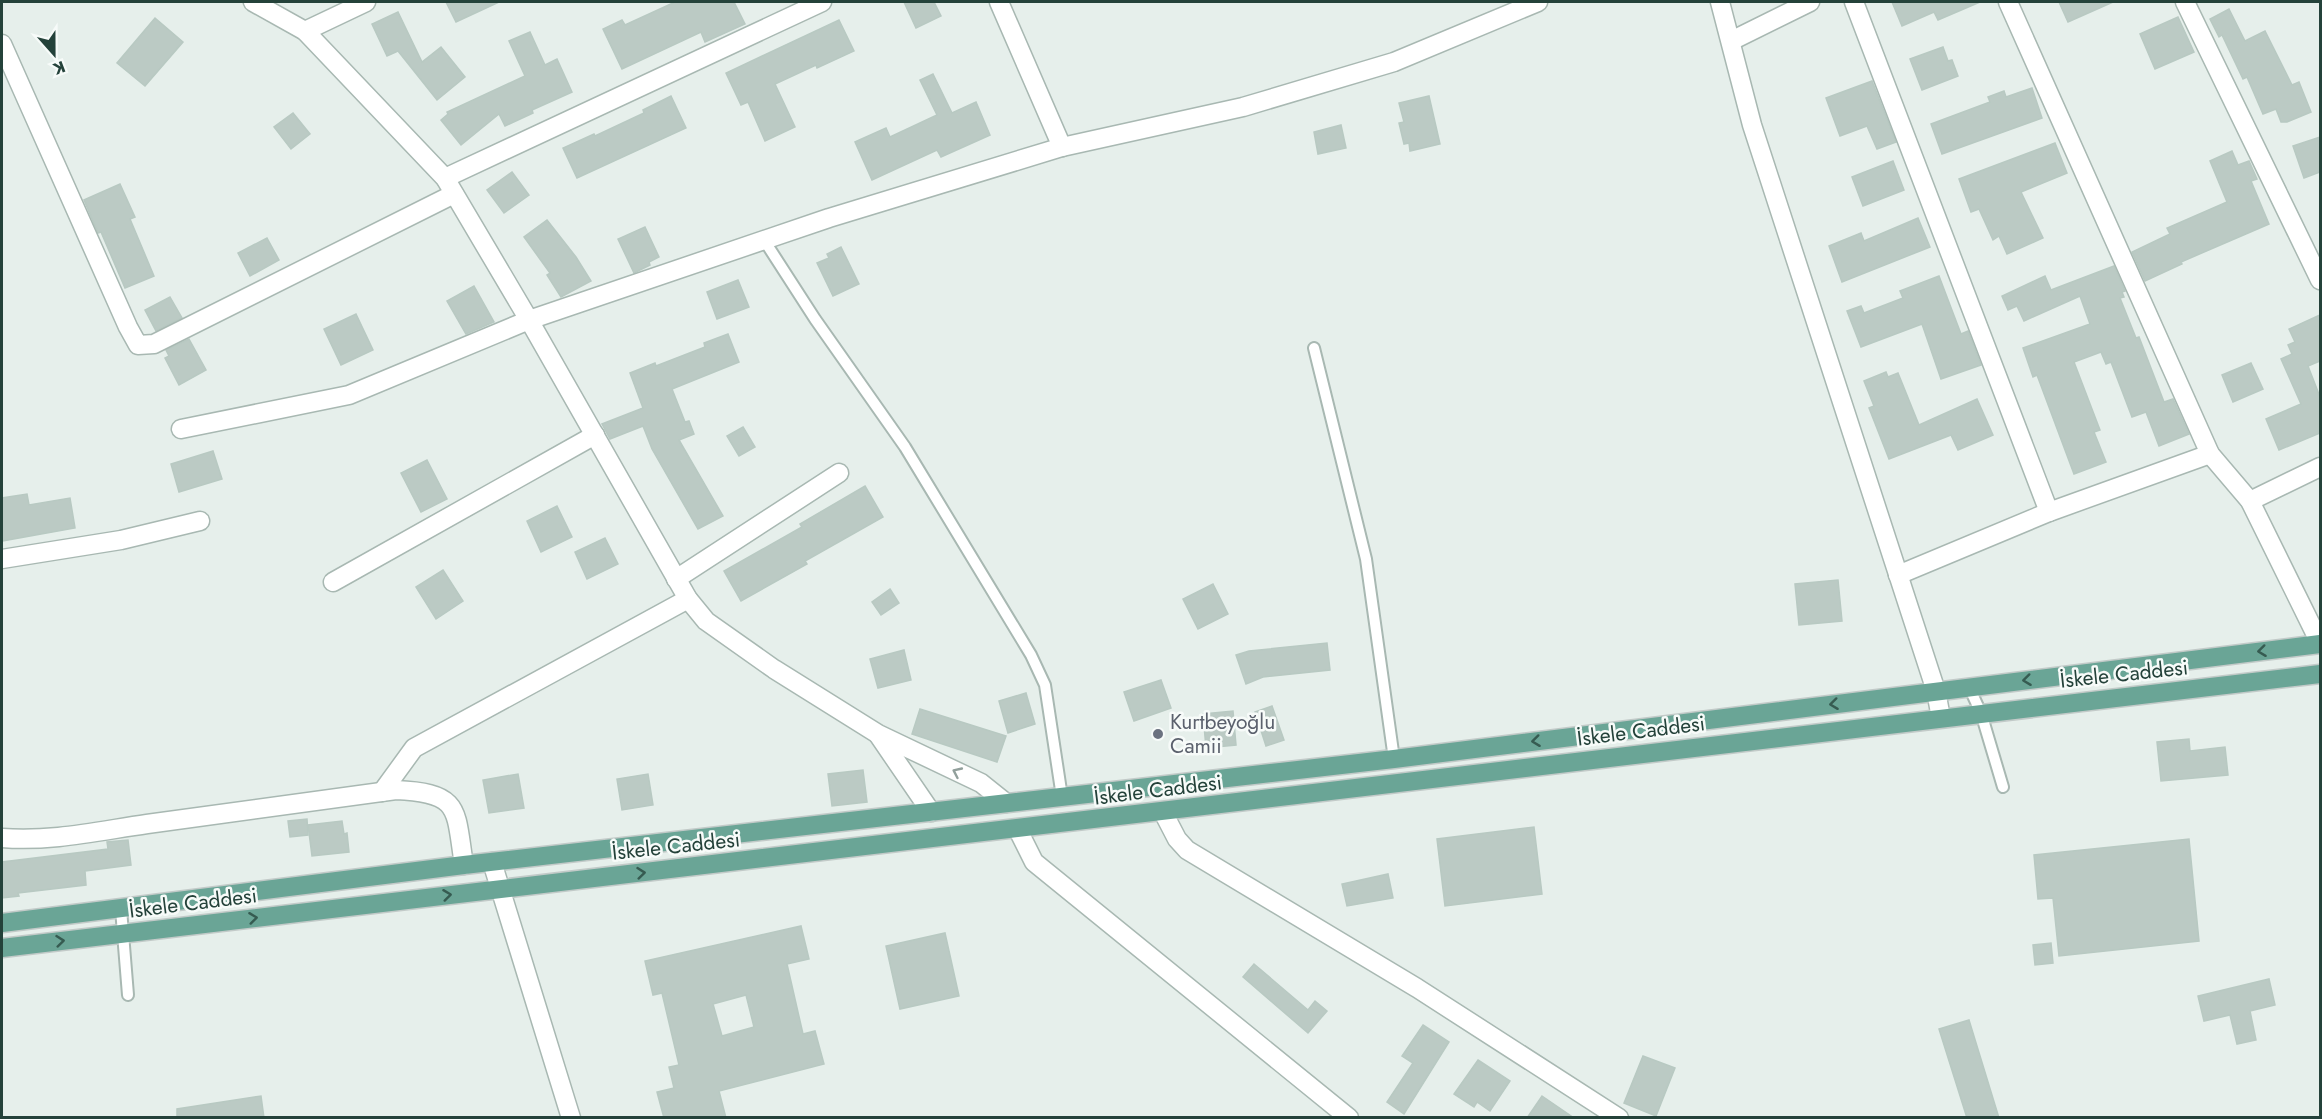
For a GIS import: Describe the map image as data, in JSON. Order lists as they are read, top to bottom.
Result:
{
  "streets": {
    "main road": ["İskele Caddesi"]
  },
  "places": ["Kurtbeyoğlu Camii"],
  "north": "bottom"
}
